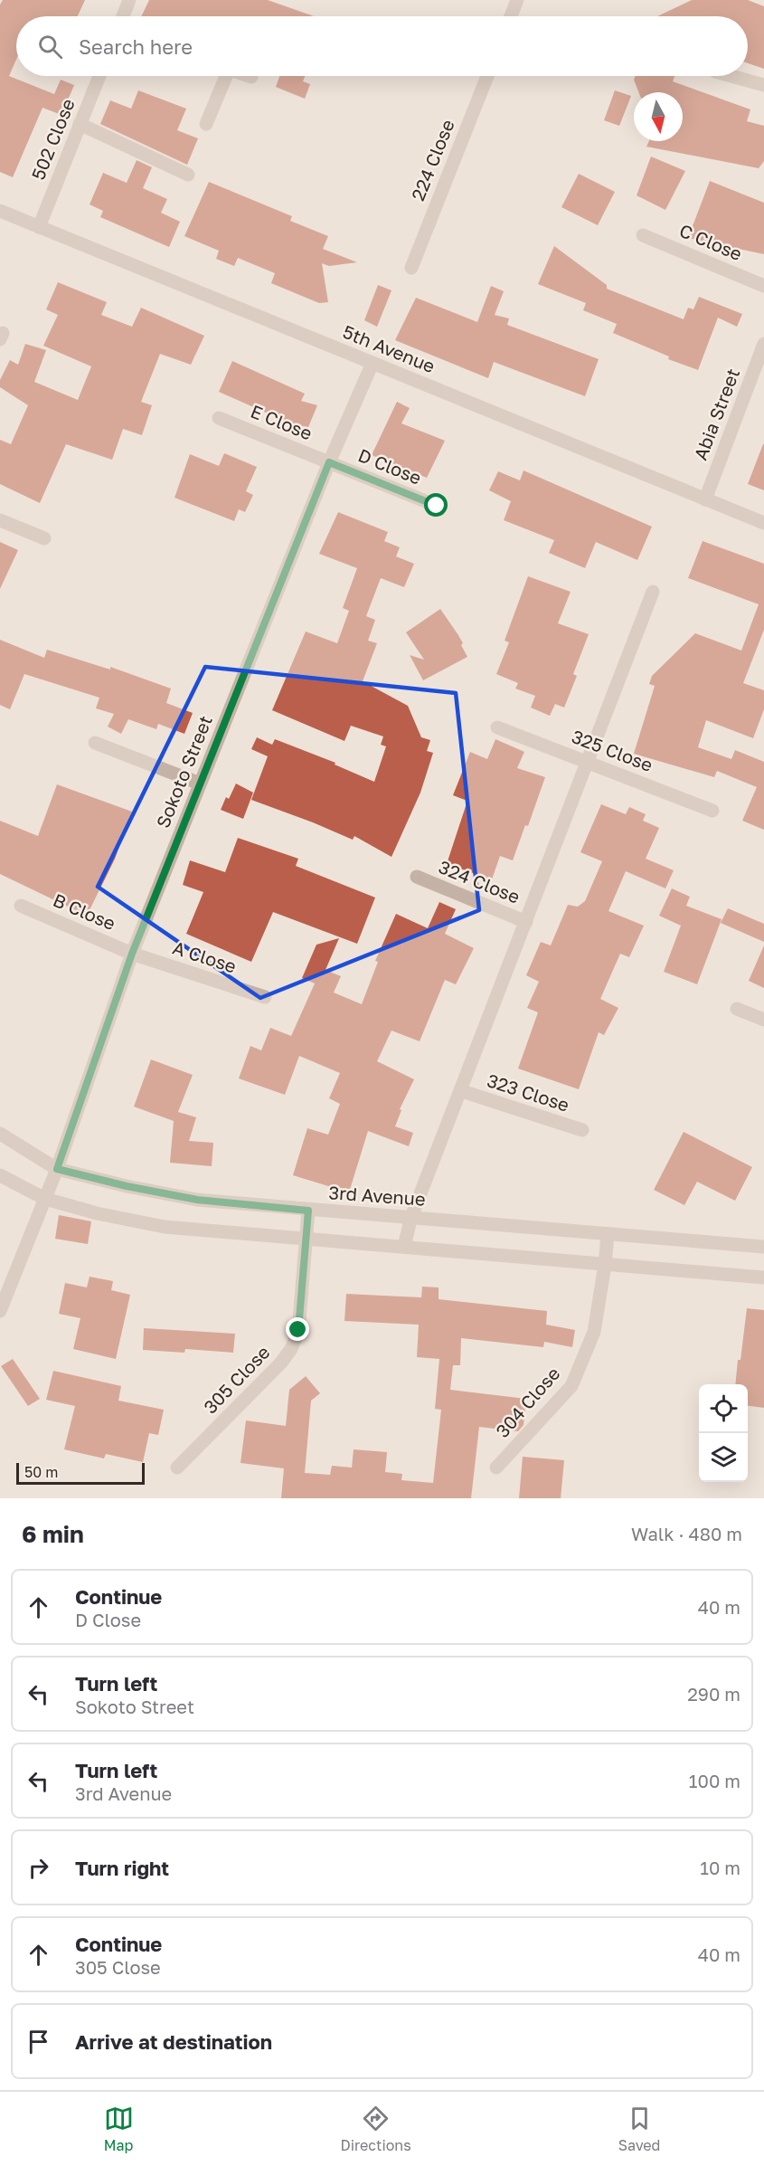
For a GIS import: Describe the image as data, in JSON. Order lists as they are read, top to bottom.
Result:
{
  "streets": {
    "street": [
      "502 Close",
      "224 Close",
      "C Close",
      "5th Avenue",
      "Abia Street",
      "E Close",
      "D Close",
      "325 Close",
      "Sokoto Street",
      "324 Close",
      "B Close",
      "A Close",
      "323 Close",
      "3rd Avenue",
      "305 Close",
      "304 Close"
    ]
  },
  "crossings": [
    ["502 Close", "5th Avenue"],
    ["5th Avenue", "Abia Street"],
    ["5th Avenue", "Sokoto Street"],
    ["E Close", "D Close"],
    ["E Close", "Sokoto Street"],
    ["D Close", "Sokoto Street"],
    ["Sokoto Street", "B Close"],
    ["Sokoto Street", "A Close"],
    ["Sokoto Street", "3rd Avenue"],
    ["B Close", "A Close"],
    ["3rd Avenue", "305 Close"],
    ["3rd Avenue", "304 Close"]
  ],
  "scale_bar": "50 m",
  "north": "bottom",
  "page": {
    "search": "Search here",
    "scale": "50 m",
    "heading": ["6 min", "Walk · 480 m"],
    "list": [
      ["Continue", "D Close", "40 m"],
      ["Turn left", "Sokoto Street", "290 m"],
      ["Turn left", "3rd Avenue", "100 m"],
      ["Turn right", "10 m"],
      ["Continue", "305 Close", "40 m"],
      "Arrive at destination"
    ],
    "nav": ["Map", "Directions", "Saved"]
  }
}
